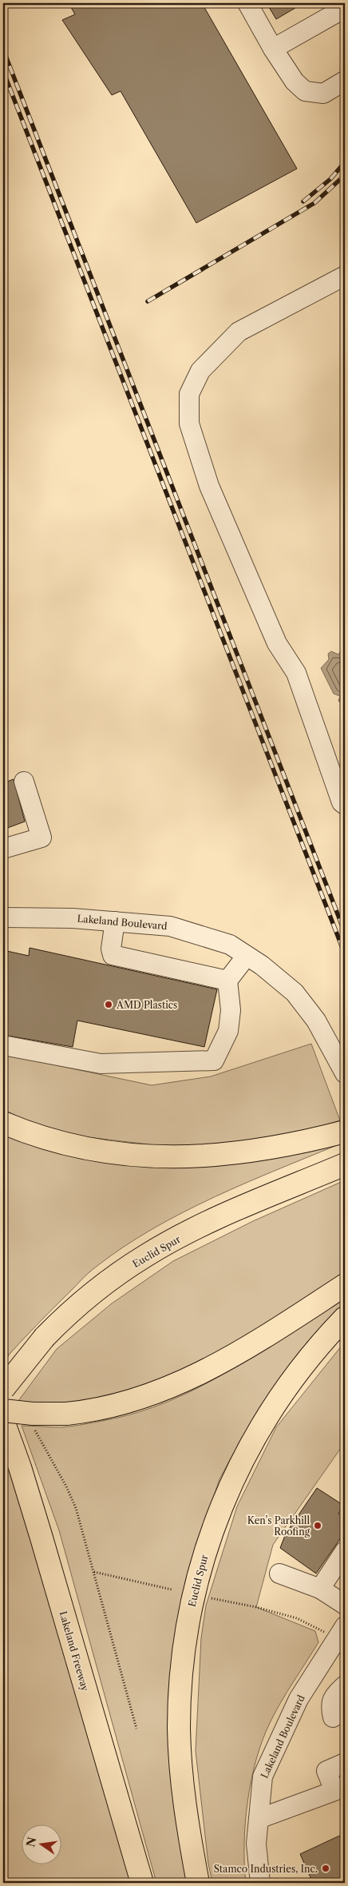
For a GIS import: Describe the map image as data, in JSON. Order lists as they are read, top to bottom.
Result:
{
  "streets": {
    "highway": ["Euclid Spur", "Lakeland Freeway"],
    "street": ["Lakeland Boulevard"]
  },
  "places": ["AMD Plastics", "Ken's Parkhill Roofing", "Stamco Industries, Inc."],
  "north": "left"
}
